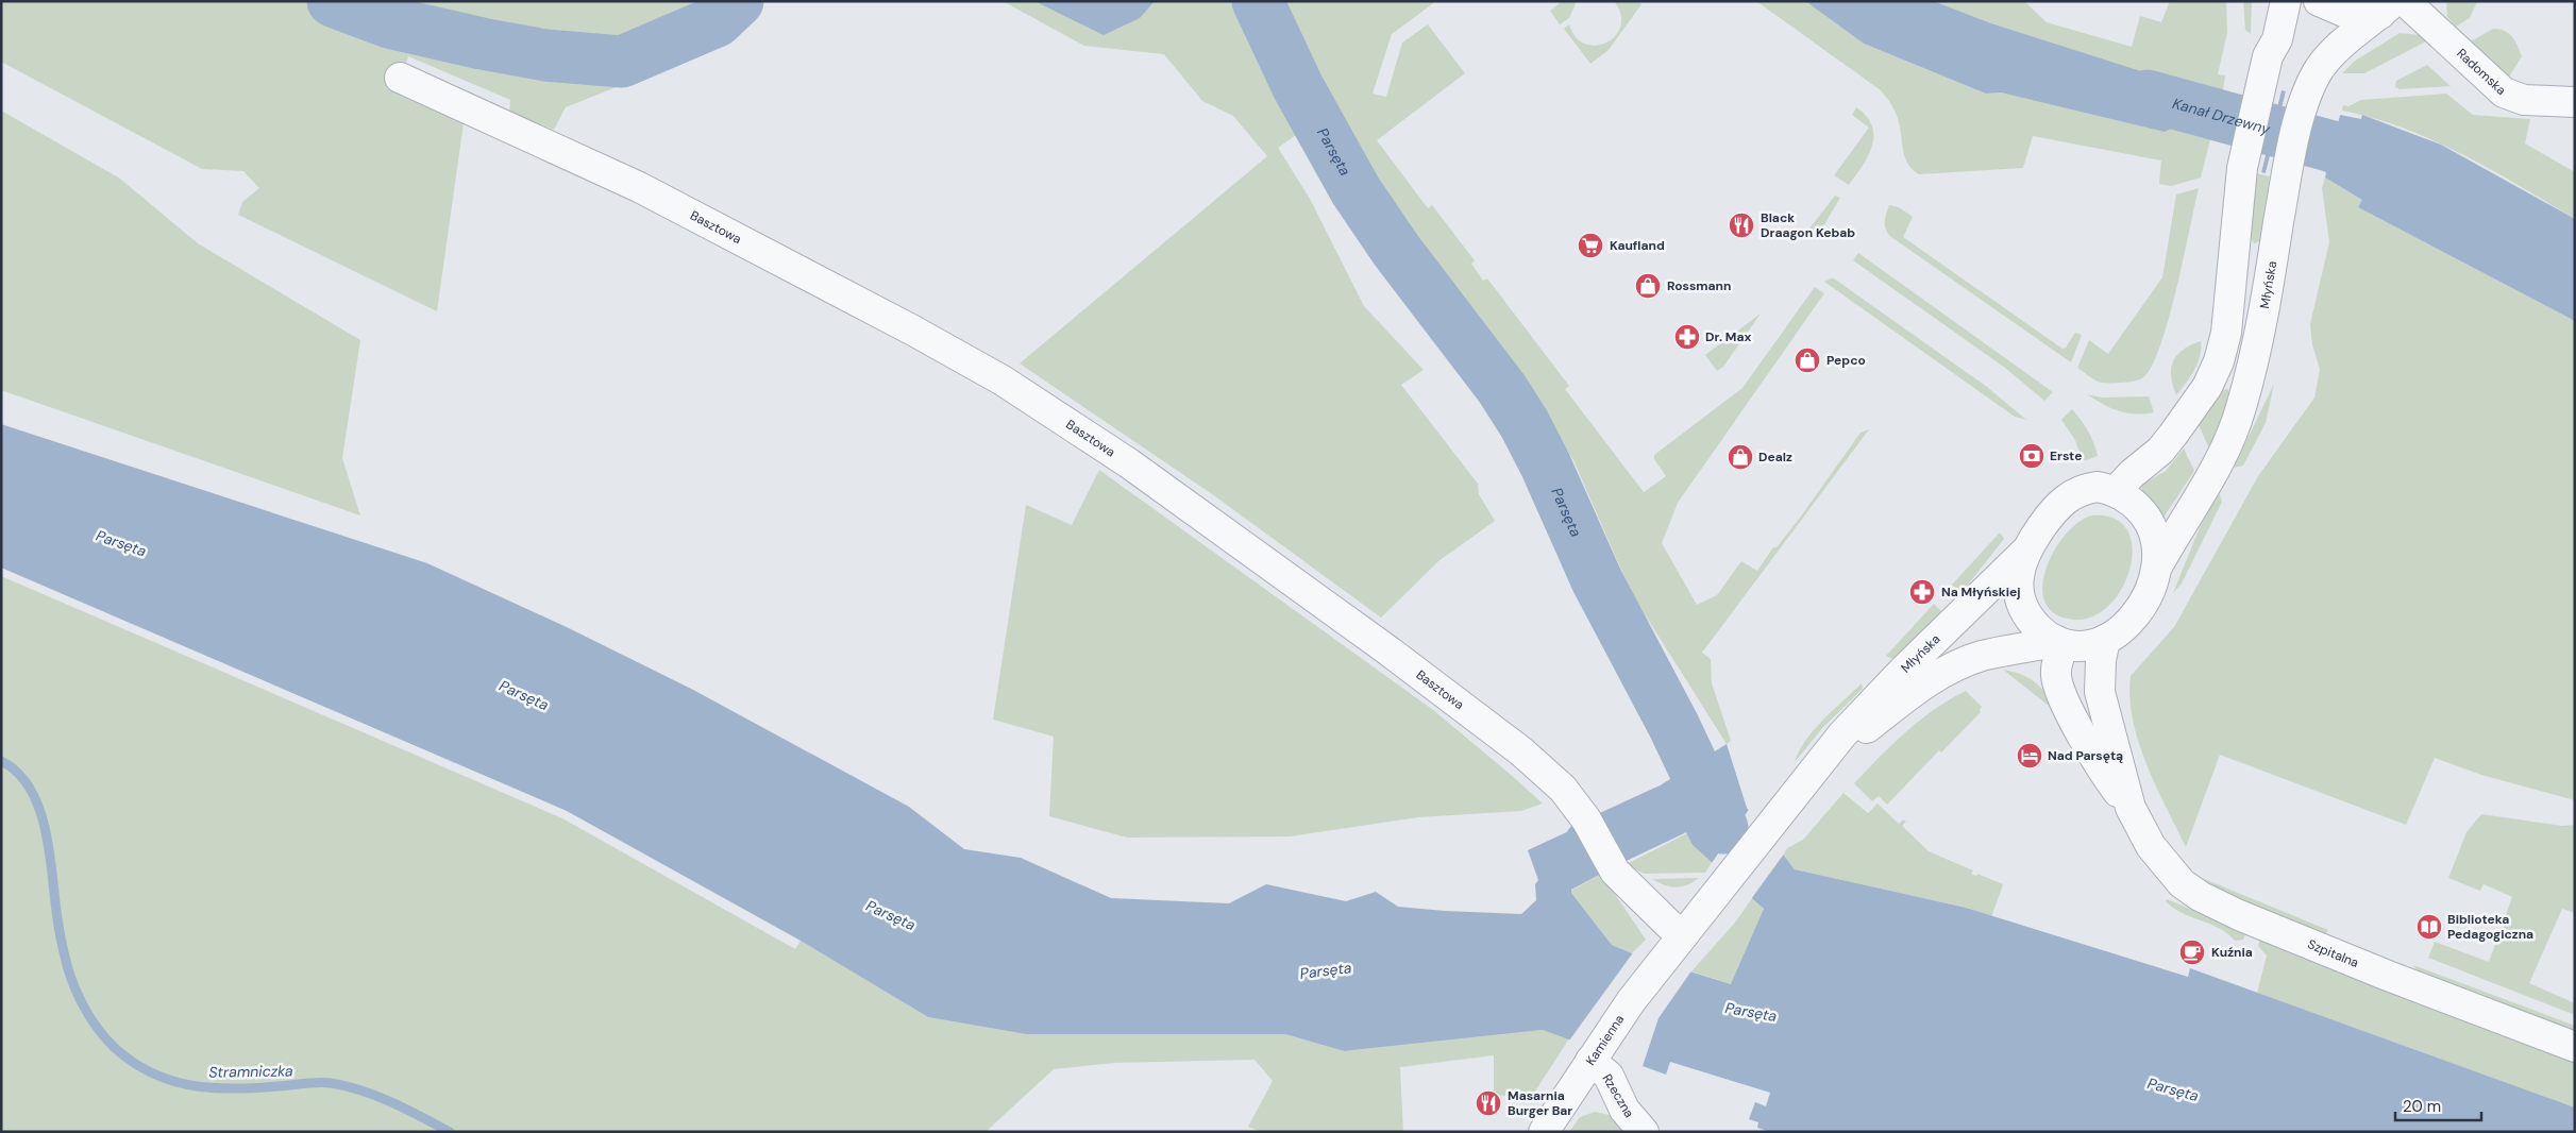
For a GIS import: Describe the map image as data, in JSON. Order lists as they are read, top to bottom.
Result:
{
  "streets": {
    "street": [
      "Radomska",
      "Basztowa",
      "Młyńska",
      "Szpitalna",
      "Kamienna",
      "Rzeczna"
    ]
  },
  "crossings": [
    ["Radomska", "Młyńska"],
    ["Basztowa", "Młyńska"],
    ["Basztowa", "Kamienna"],
    ["Młyńska", "Szpitalna"],
    ["Młyńska", "Kamienna"],
    ["Kamienna", "Rzeczna"]
  ],
  "water": ["Kanał Drzewny", "Parsęta", "Stramniczka"],
  "places": {
    "restaurant": ["Black Draagon Kebab", "Masarnia Burger Bar"],
    "supermarket": ["Kaufland"],
    "shop": ["Rossmann", "Pepco", "Dealz"],
    "pharmacy": ["Dr. Max", "Na Młyńskiej"],
    "bank": ["Erste"],
    "hotel": ["Nad Parsętą"],
    "library": ["Biblioteka Pedagogiczna"],
    "cafe": ["Kuźnia"]
  },
  "scale_bar": "20 m"
}
